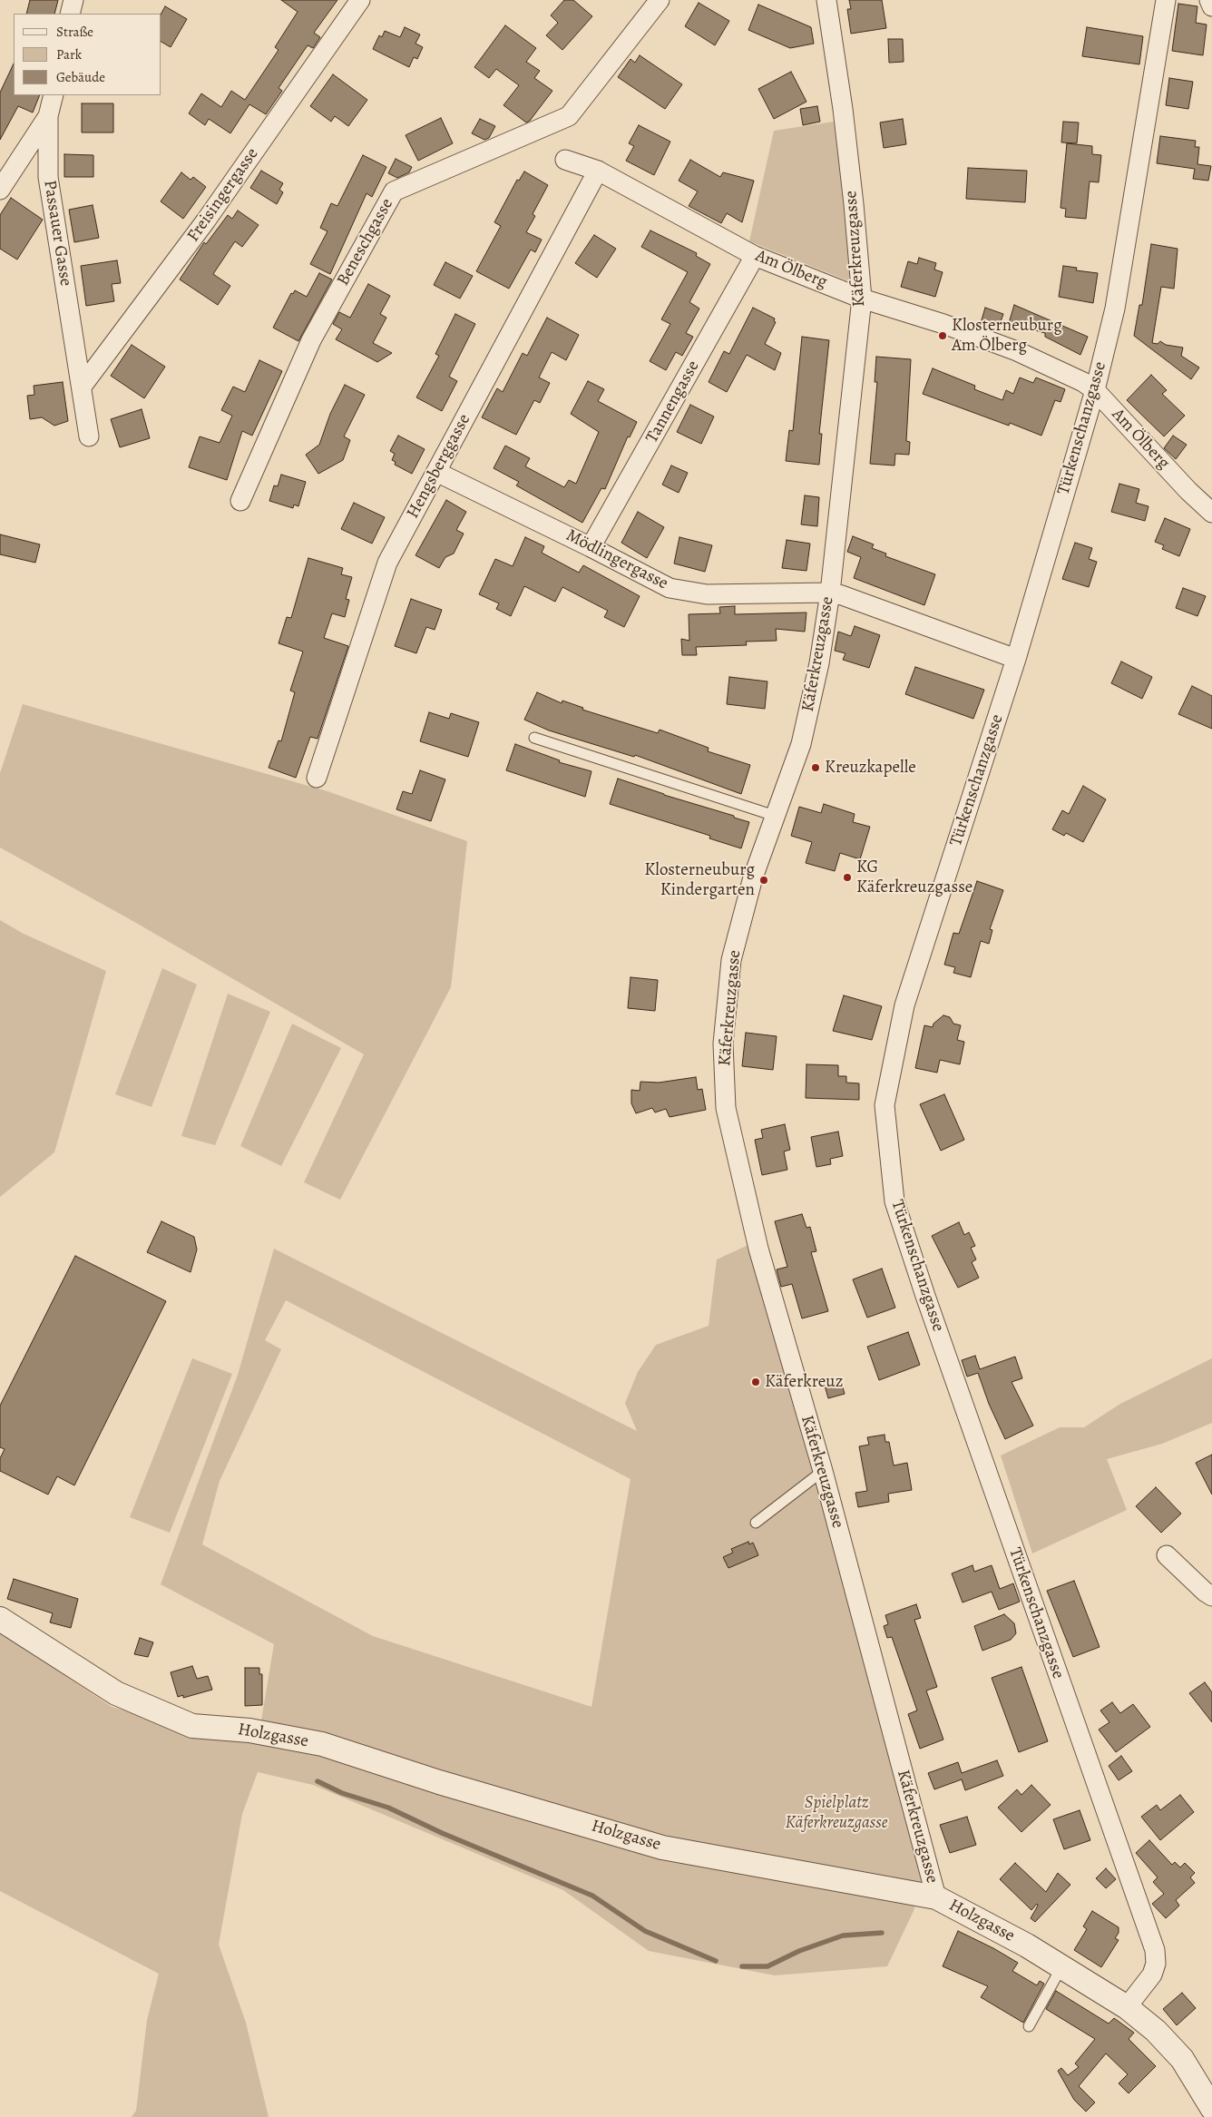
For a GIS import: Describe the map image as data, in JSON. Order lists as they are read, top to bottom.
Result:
{
  "streets": {
    "street": [
      "Freisingergasse",
      "Passauer Gasse",
      "Beneschgasse",
      "Käferkreuzgasse",
      "Am Ölberg",
      "Tannengasse",
      "Türkenschanzgasse",
      "Hengsberggasse",
      "Mödlingergasse",
      "Holzgasse"
    ]
  },
  "crossings": [
    ["Freisingergasse", "Passauer Gasse"],
    ["Käferkreuzgasse", "Am Ölberg"],
    ["Käferkreuzgasse", "Mödlingergasse"],
    ["Käferkreuzgasse", "Holzgasse"],
    ["Am Ölberg", "Tannengasse"],
    ["Am Ölberg", "Türkenschanzgasse"],
    ["Am Ölberg", "Hengsberggasse"],
    ["Tannengasse", "Mödlingergasse"],
    ["Türkenschanzgasse", "Mödlingergasse"],
    ["Türkenschanzgasse", "Holzgasse"],
    ["Hengsberggasse", "Mödlingergasse"]
  ],
  "parks": ["Spielplatz Käferkreuzgasse"],
  "places": [
    "Klosterneuburg Am Ölberg",
    "Kreuzkapelle",
    "KG Käferkreuzgasse",
    "Klosterneuburg Kindergarten",
    "Käferkreuz"
  ],
  "legend": ["Straße", "Park", "Gebäude"]
}
